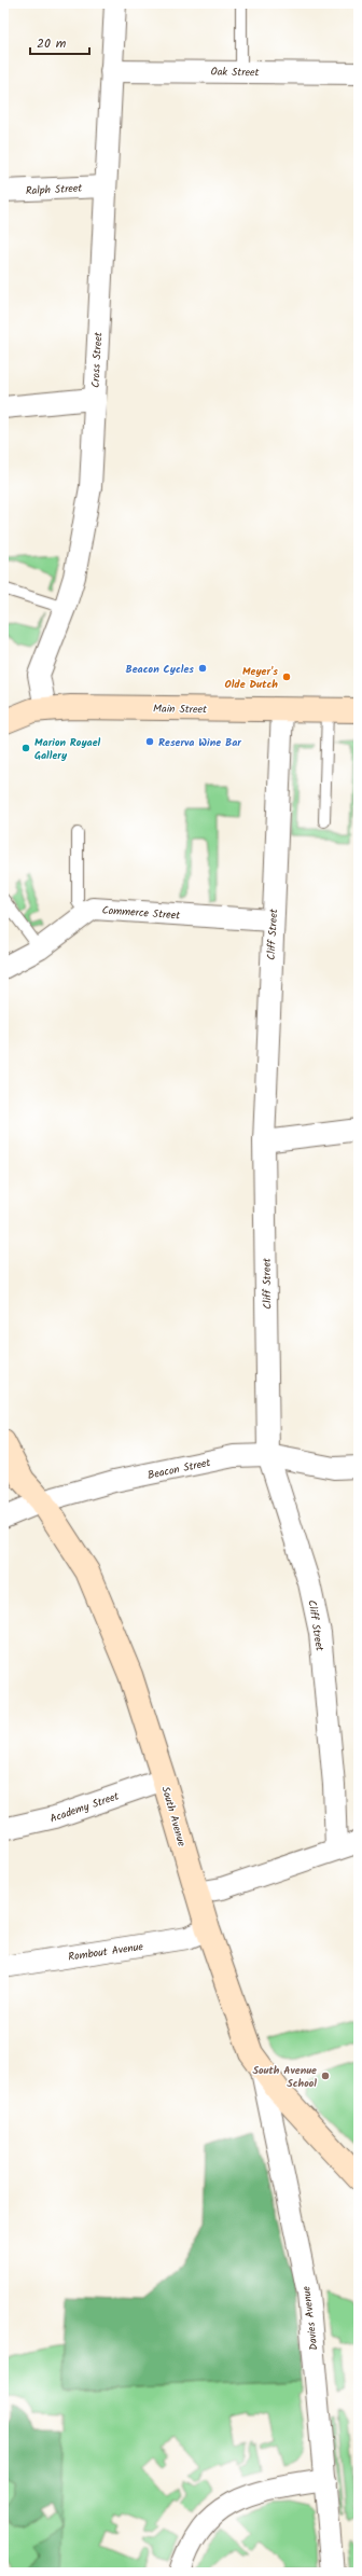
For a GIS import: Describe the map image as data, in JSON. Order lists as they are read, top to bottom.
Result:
{
  "streets": {
    "street": [
      "Oak Street",
      "Ralph Street",
      "Cross Street",
      "Main Street",
      "Commerce Street",
      "Cliff Street",
      "Beacon Street",
      "Academy Street",
      "South Avenue",
      "Rombout Avenue",
      "Davies Avenue"
    ]
  },
  "crossings": [
    ["Oak Street", "Cross Street"],
    ["Ralph Street", "Cross Street"],
    ["Cross Street", "Main Street"],
    ["Main Street", "Cliff Street"],
    ["Commerce Street", "Cliff Street"],
    ["Cliff Street", "Beacon Street"],
    ["Beacon Street", "South Avenue"],
    ["Academy Street", "South Avenue"],
    ["South Avenue", "Rombout Avenue"],
    ["South Avenue", "Davies Avenue"]
  ],
  "places": [
    "Beacon Cycles",
    "Meyer's Olde Dutch",
    "Reserva Wine Bar",
    "Marion Royael Gallery",
    "South Avenue School"
  ],
  "scale_bar": "20 m"
}
